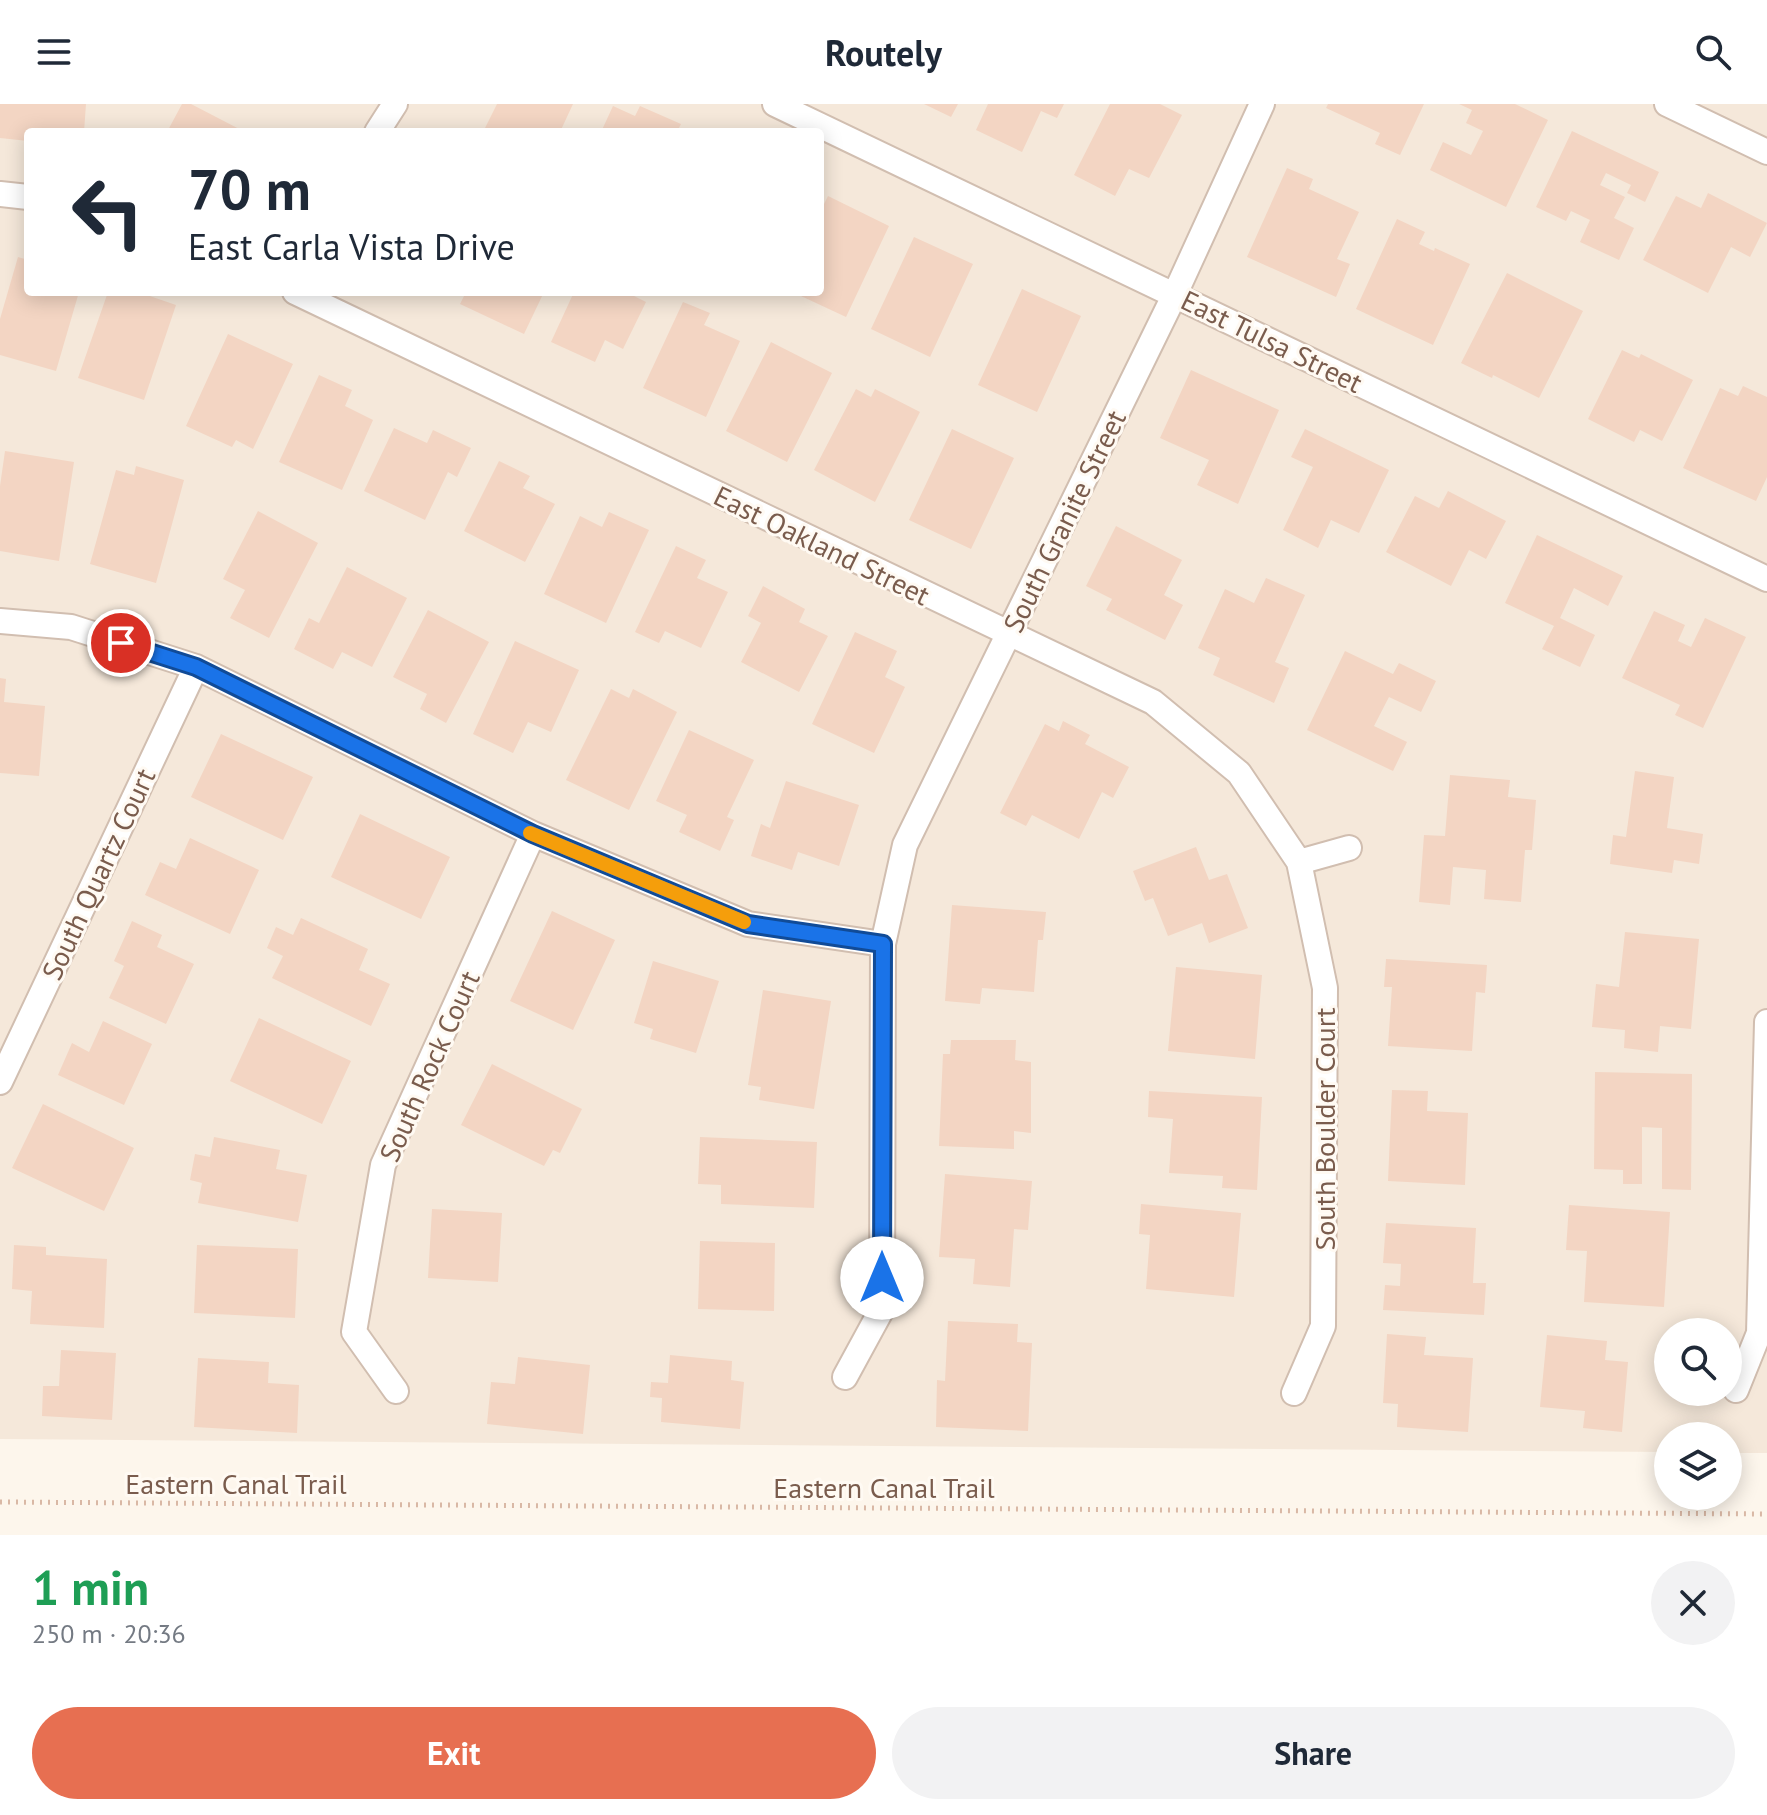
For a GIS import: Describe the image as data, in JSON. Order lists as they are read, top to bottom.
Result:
{
  "streets": {
    "street": [
      "East Tulsa Street",
      "South Granite Street",
      "East Oakland Street",
      "South Quartz Court",
      "South Rock Court",
      "South Boulder Court"
    ],
    "path": ["Eastern Canal Trail"]
  },
  "crossings": [
    ["East Tulsa Street", "South Granite Street"],
    ["South Granite Street", "East Oakland Street"],
    ["East Oakland Street", "South Boulder Court"]
  ],
  "page": {
    "header": "Routely",
    "turn": ["70 m", "East Carla Vista Drive"],
    "heading": ["1 min", "250 m · 20:36"],
    "buttons": ["Exit", "Share"]
  }
}
